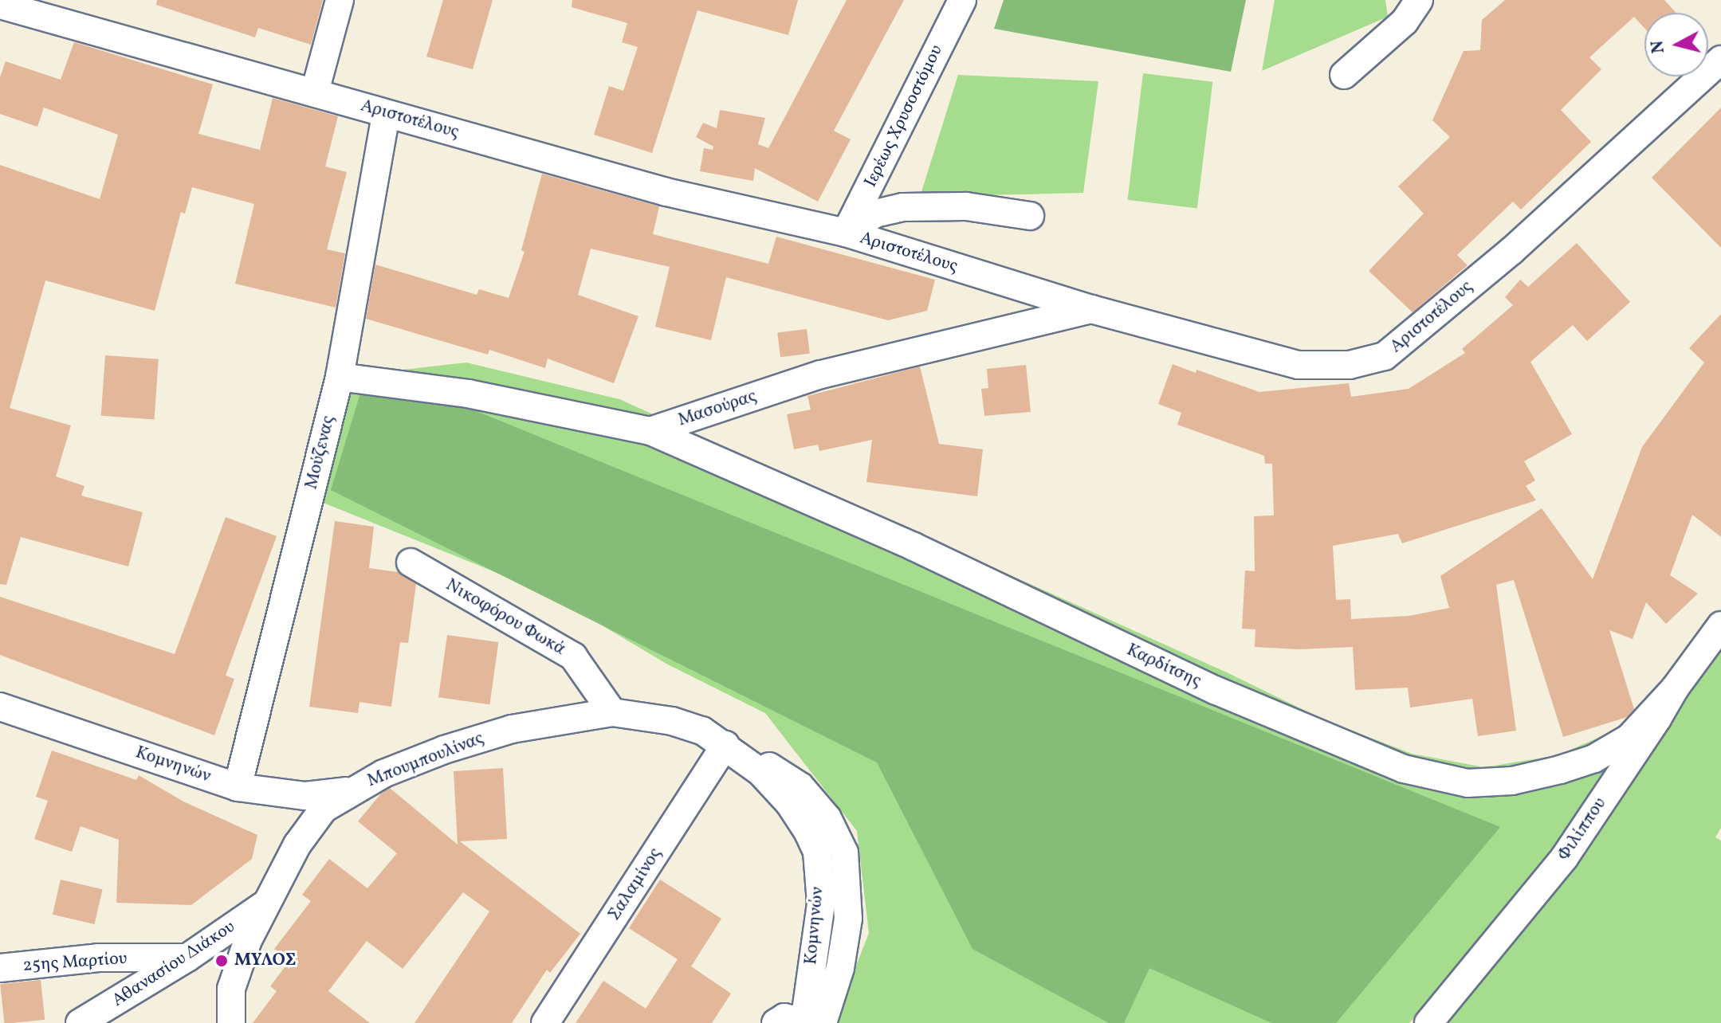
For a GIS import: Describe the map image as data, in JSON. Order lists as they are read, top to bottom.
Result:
{
  "streets": {
    "street": [
      "Ιερέως Χρυσοστόμου",
      "Αριστοτέλους",
      "Μασούρας",
      "Μούζενας",
      "Νικοφόρου Φωκά",
      "Καρδίτσης",
      "Μπουμπουλίνας",
      "Κομνηνών",
      "Φιλίππου",
      "Σαλαμίνος",
      "25ης Μαρτίου",
      "Αθανασίου Διάκου"
    ]
  },
  "crossings": [
    ["Ιερέως Χρυσοστόμου", "Αριστοτέλους"],
    ["Αριστοτέλους", "Μασούρας"],
    ["Αριστοτέλους", "Μούζενας"],
    ["Μασούρας", "Μούζενας"],
    ["Μασούρας", "Καρδίτσης"],
    ["Μούζενας", "Κομνηνών"],
    ["Νικοφόρου Φωκά", "Μπουμπουλίνας"],
    ["Καρδίτσης", "Φιλίππου"],
    ["Μπουμπουλίνας", "Κομνηνών"],
    ["Μπουμπουλίνας", "Σαλαμίνος"],
    ["Μπουμπουλίνας", "Αθανασίου Διάκου"],
    ["Κομνηνών", "Σαλαμίνος"],
    ["25ης Μαρτίου", "Αθανασίου Διάκου"]
  ],
  "places": ["ΜΥΛΟΣ"],
  "north": "left"
}
